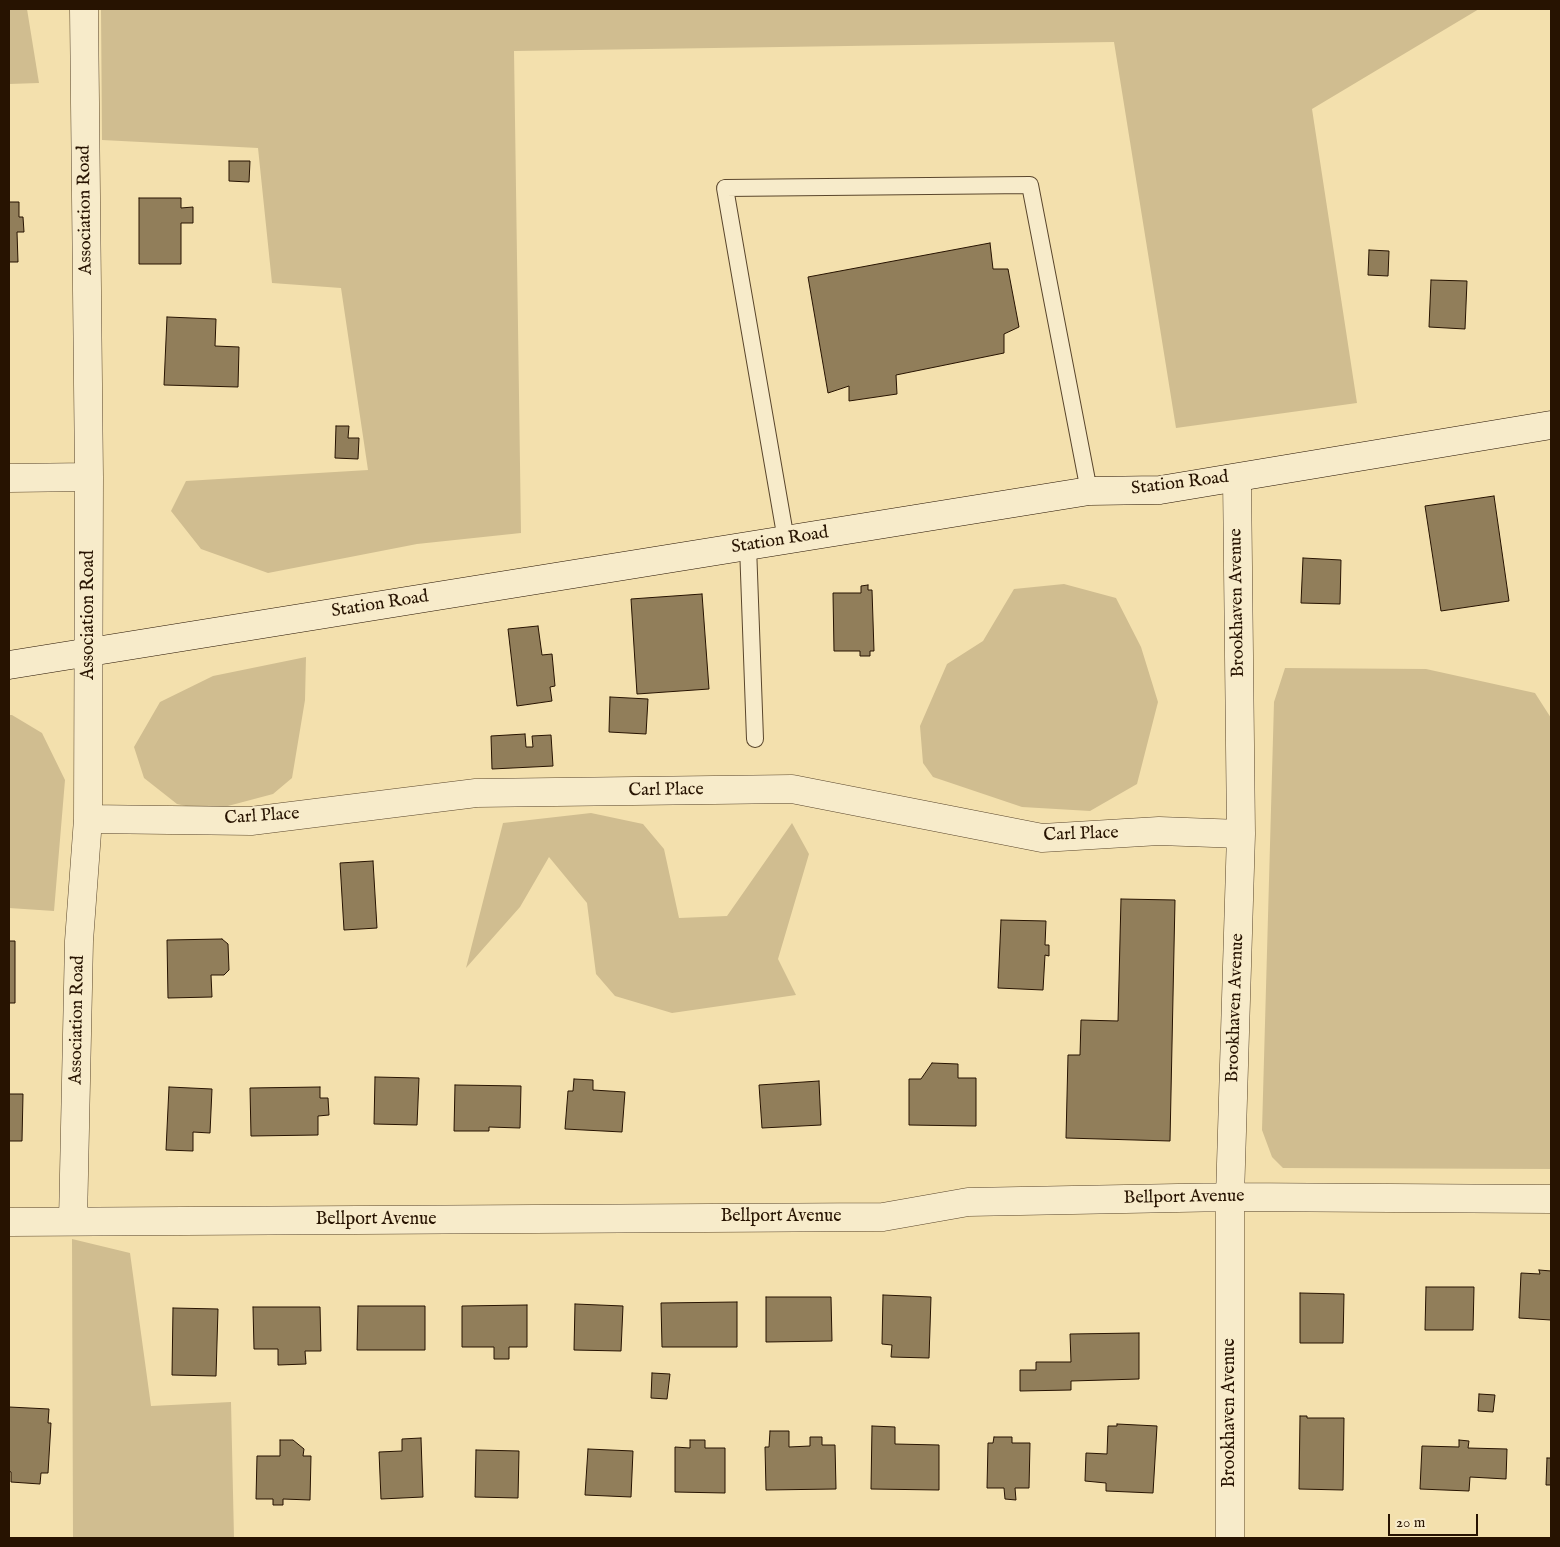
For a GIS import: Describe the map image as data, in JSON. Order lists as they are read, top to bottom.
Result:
{
  "streets": {
    "street": [
      "Association Road",
      "Station Road",
      "Brookhaven Avenue",
      "Carl Place",
      "Bellport Avenue"
    ]
  },
  "crossings": [
    ["Association Road", "Station Road"],
    ["Association Road", "Carl Place"],
    ["Association Road", "Bellport Avenue"],
    ["Station Road", "Brookhaven Avenue"],
    ["Brookhaven Avenue", "Carl Place"],
    ["Brookhaven Avenue", "Bellport Avenue"]
  ],
  "scale_bar": "20 m"
}
